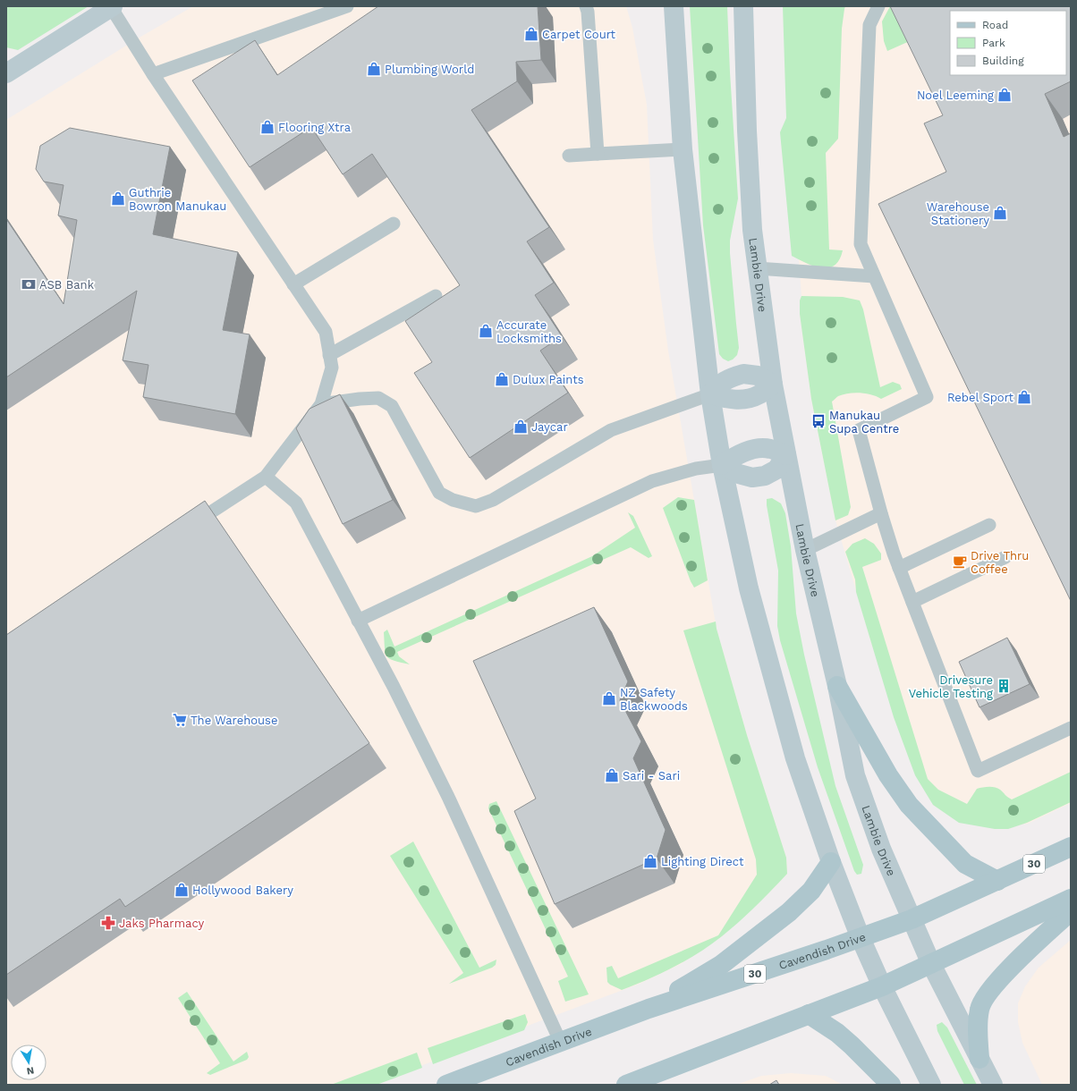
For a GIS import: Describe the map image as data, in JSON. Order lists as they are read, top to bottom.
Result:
{
  "streets": {
    "main road": ["Lambie Drive", "30", "Cavendish Drive"]
  },
  "crossings": [
    ["Lambie Drive", "Cavendish Drive"]
  ],
  "places": {
    "shop": [
      "Carpet Court",
      "Plumbing World",
      "Noel Leeming",
      "Flooring Xtra",
      "Guthrie Bowron Manukau",
      "Warehouse Stationery",
      "Accurate Locksmiths",
      "Dulux Paints",
      "Rebel Sport",
      "Jaycar",
      "NZ Safety Blackwoods",
      "Sari - Sari",
      "Lighting Direct",
      "Hollywood Bakery"
    ],
    "bank": ["ASB Bank"],
    "bus stop": ["Manukau Supa Centre"],
    "cafe": ["Drive Thru Coffee"],
    "building": ["Drivesure Vehicle Testing"],
    "supermarket": ["The Warehouse"],
    "pharmacy": ["Jaks Pharmacy"]
  },
  "legend": ["Road", "Park", "Building"],
  "north": "bottom"
}
